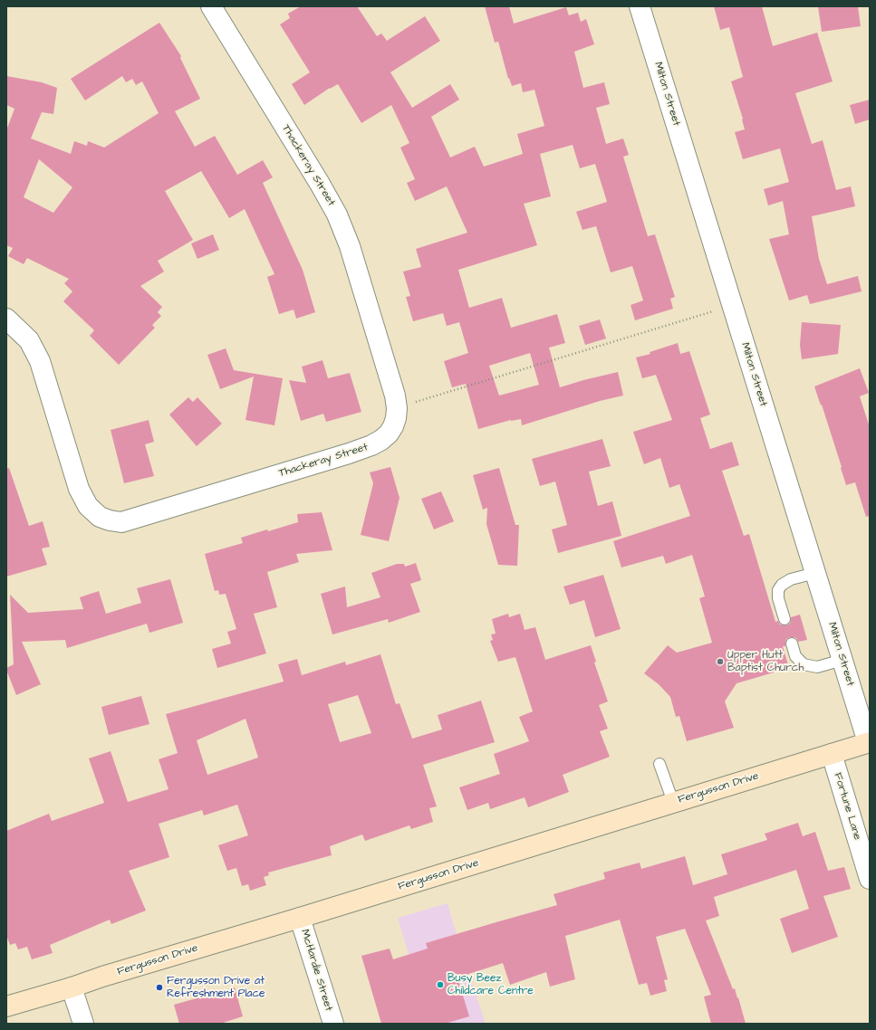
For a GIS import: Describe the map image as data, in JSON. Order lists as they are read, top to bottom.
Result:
{
  "streets": {
    "main road": ["Fergusson Drive"],
    "street": [
      "Milton Street",
      "Thackeray Street",
      "Fortune Lane",
      "McHardie Street"
    ]
  },
  "crossings": [
    ["Milton Street", "Fergusson Drive"],
    ["Fergusson Drive", "Fortune Lane"],
    ["Fergusson Drive", "McHardie Street"]
  ],
  "places": ["Upper Hutt Baptist Church", "Busy Beez Childcare Centre", "Fergusson Drive at Refreshment Place"]
}
